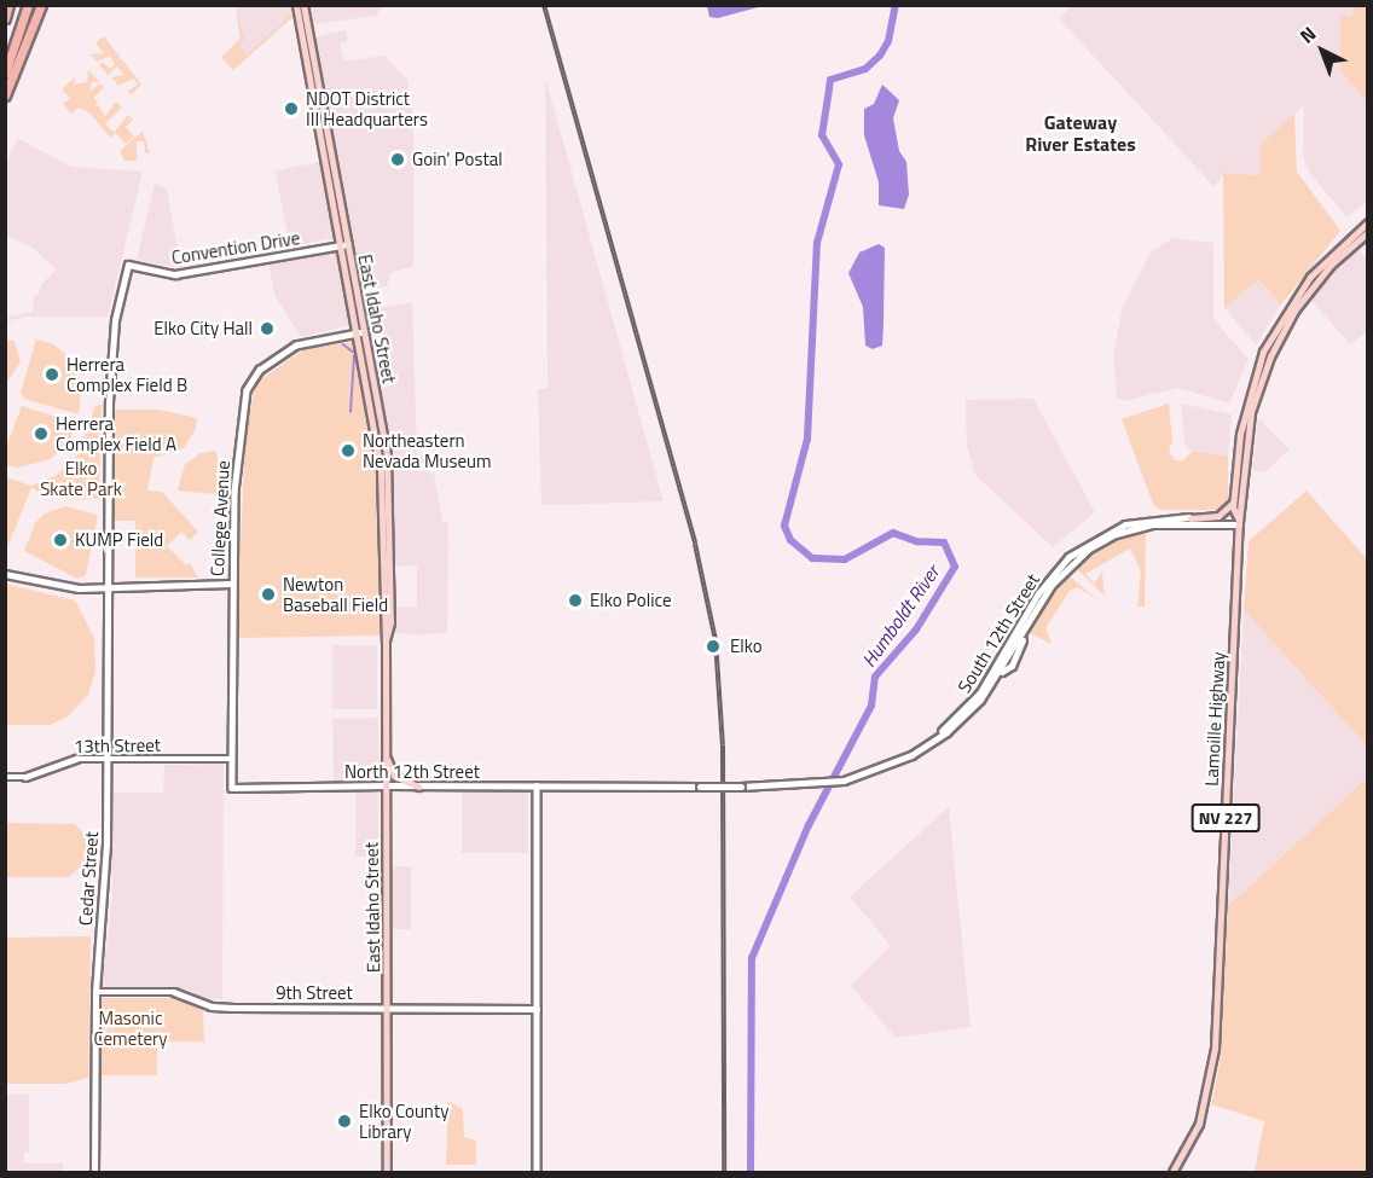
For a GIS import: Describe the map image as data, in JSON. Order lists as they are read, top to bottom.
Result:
{
  "streets": {
    "main road": [
      "East Idaho Street",
      "South 12th Street",
      "Lamoille Highway",
      "North 12th Street",
      "NV 227"
    ],
    "street": [
      "Convention Drive",
      "College Avenue",
      "13th Street",
      "Cedar Street",
      "9th Street"
    ]
  },
  "crossings": [
    ["Convention Drive", "East Idaho Street"],
    ["Convention Drive", "Cedar Street"],
    ["East Idaho Street", "College Avenue"],
    ["East Idaho Street", "North 12th Street"],
    ["East Idaho Street", "9th Street"],
    ["College Avenue", "13th Street"],
    ["College Avenue", "North 12th Street"],
    ["South 12th Street", "Lamoille Highway"],
    ["South 12th Street", "North 12th Street"],
    ["13th Street", "Cedar Street"],
    ["Cedar Street", "9th Street"]
  ],
  "districts": ["Gateway River Estates"],
  "water": ["Humboldt River"],
  "parks": ["Elko Skate Park", "Masonic Cemetery"],
  "places": [
    "NDOT District III Headquarters",
    "Goin' Postal",
    "Elko City Hall",
    "Herrera Complex Field B",
    "Herrera Complex Field A",
    "Northeastern Nevada Museum",
    "KUMP Field",
    "Newton Baseball Field",
    "Elko Police",
    "Elko",
    "Elko County Library"
  ],
  "north": "top left"
}
